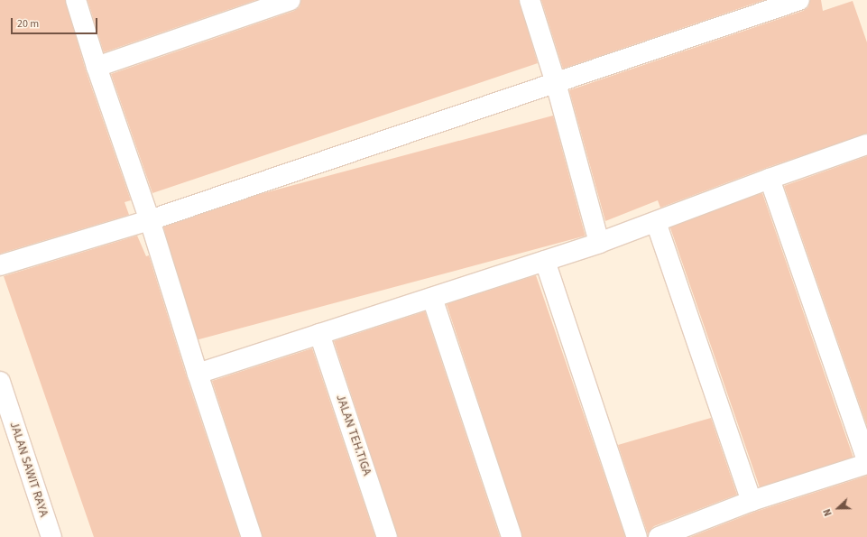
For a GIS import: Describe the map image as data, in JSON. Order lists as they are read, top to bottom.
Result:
{
  "streets": {
    "street": ["JALAN TEH.TIGA", "JALAN SAWIT RAYA"]
  },
  "scale_bar": "20 m",
  "north": "left"
}
